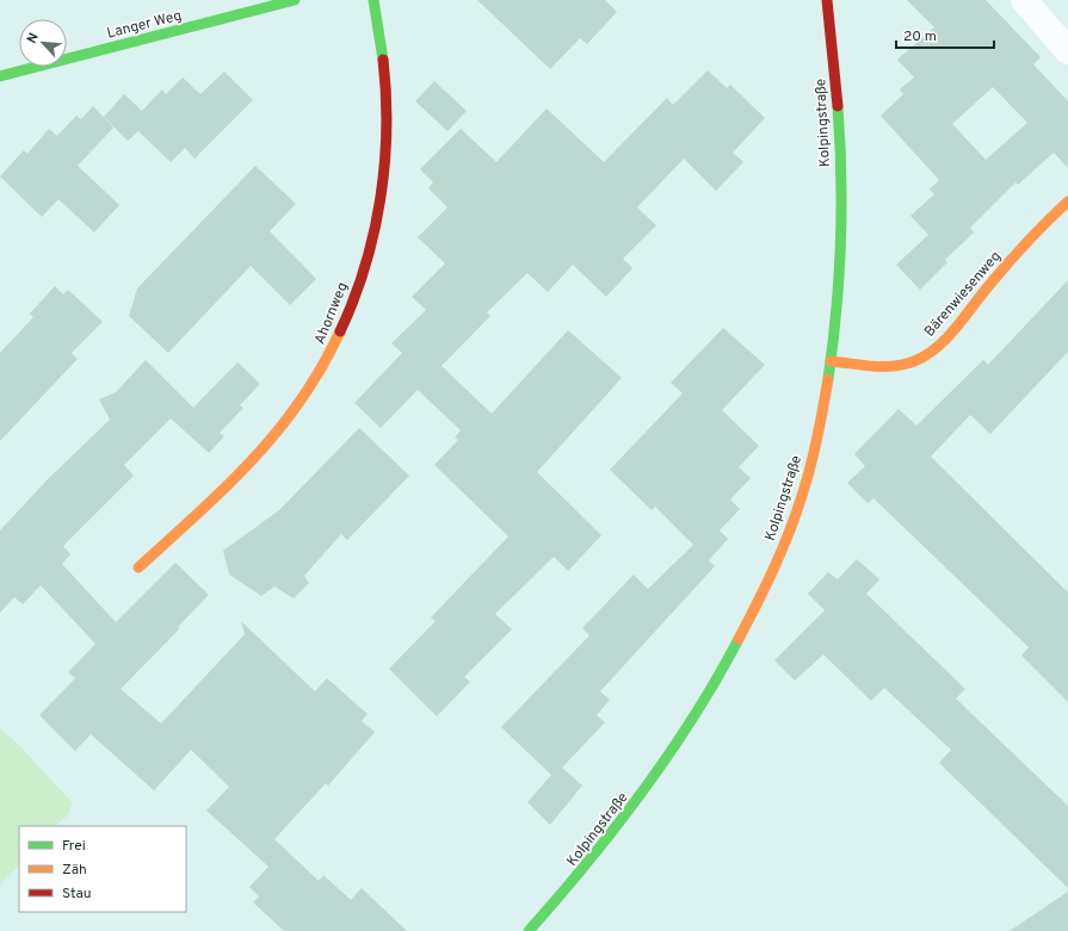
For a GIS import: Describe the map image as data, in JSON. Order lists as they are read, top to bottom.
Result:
{
  "streets": {
    "street": [
      "Langer Weg",
      "Kolpingstraße",
      "Bärenwiesenweg",
      "Ahornweg"
    ]
  },
  "crossings": [
    ["Kolpingstraße", "Bärenwiesenweg"]
  ],
  "legend": ["Frei", "Zäh", "Stau"],
  "scale_bar": "20 m",
  "north": "top left"
}
